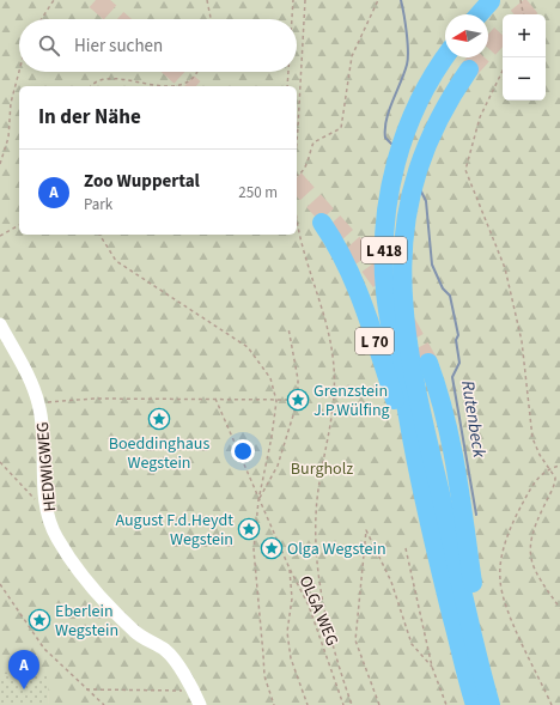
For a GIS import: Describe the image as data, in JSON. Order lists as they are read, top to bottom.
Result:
{
  "streets": {
    "highway": ["L 418", "L 70"],
    "lane": ["HEDWIGWEG"],
    "path": ["OLGA WEG"]
  },
  "crossings": [
    ["L 418", "L 70"]
  ],
  "water": ["Rutenbeck"],
  "parks": ["Burgholz"],
  "places": {
    "place": [
      "Grenzstein J.P.Wülfing",
      "Boeddinghaus Wegstein",
      "August F.d.Heydt Wegstein",
      "Olga Wegstein",
      "Eberlein Wegstein"
    ]
  },
  "north": "left",
  "page": {
    "map_buttons": ["+", "−"],
    "search": "Hier suchen",
    "heading": "In der Nähe",
    "list": [
      {
        "mark": "A",
        "name": "Zoo Wuppertal",
        "note": "Park",
        "value": "250 m"
      }
    ],
    "pins": "A"
  }
}
